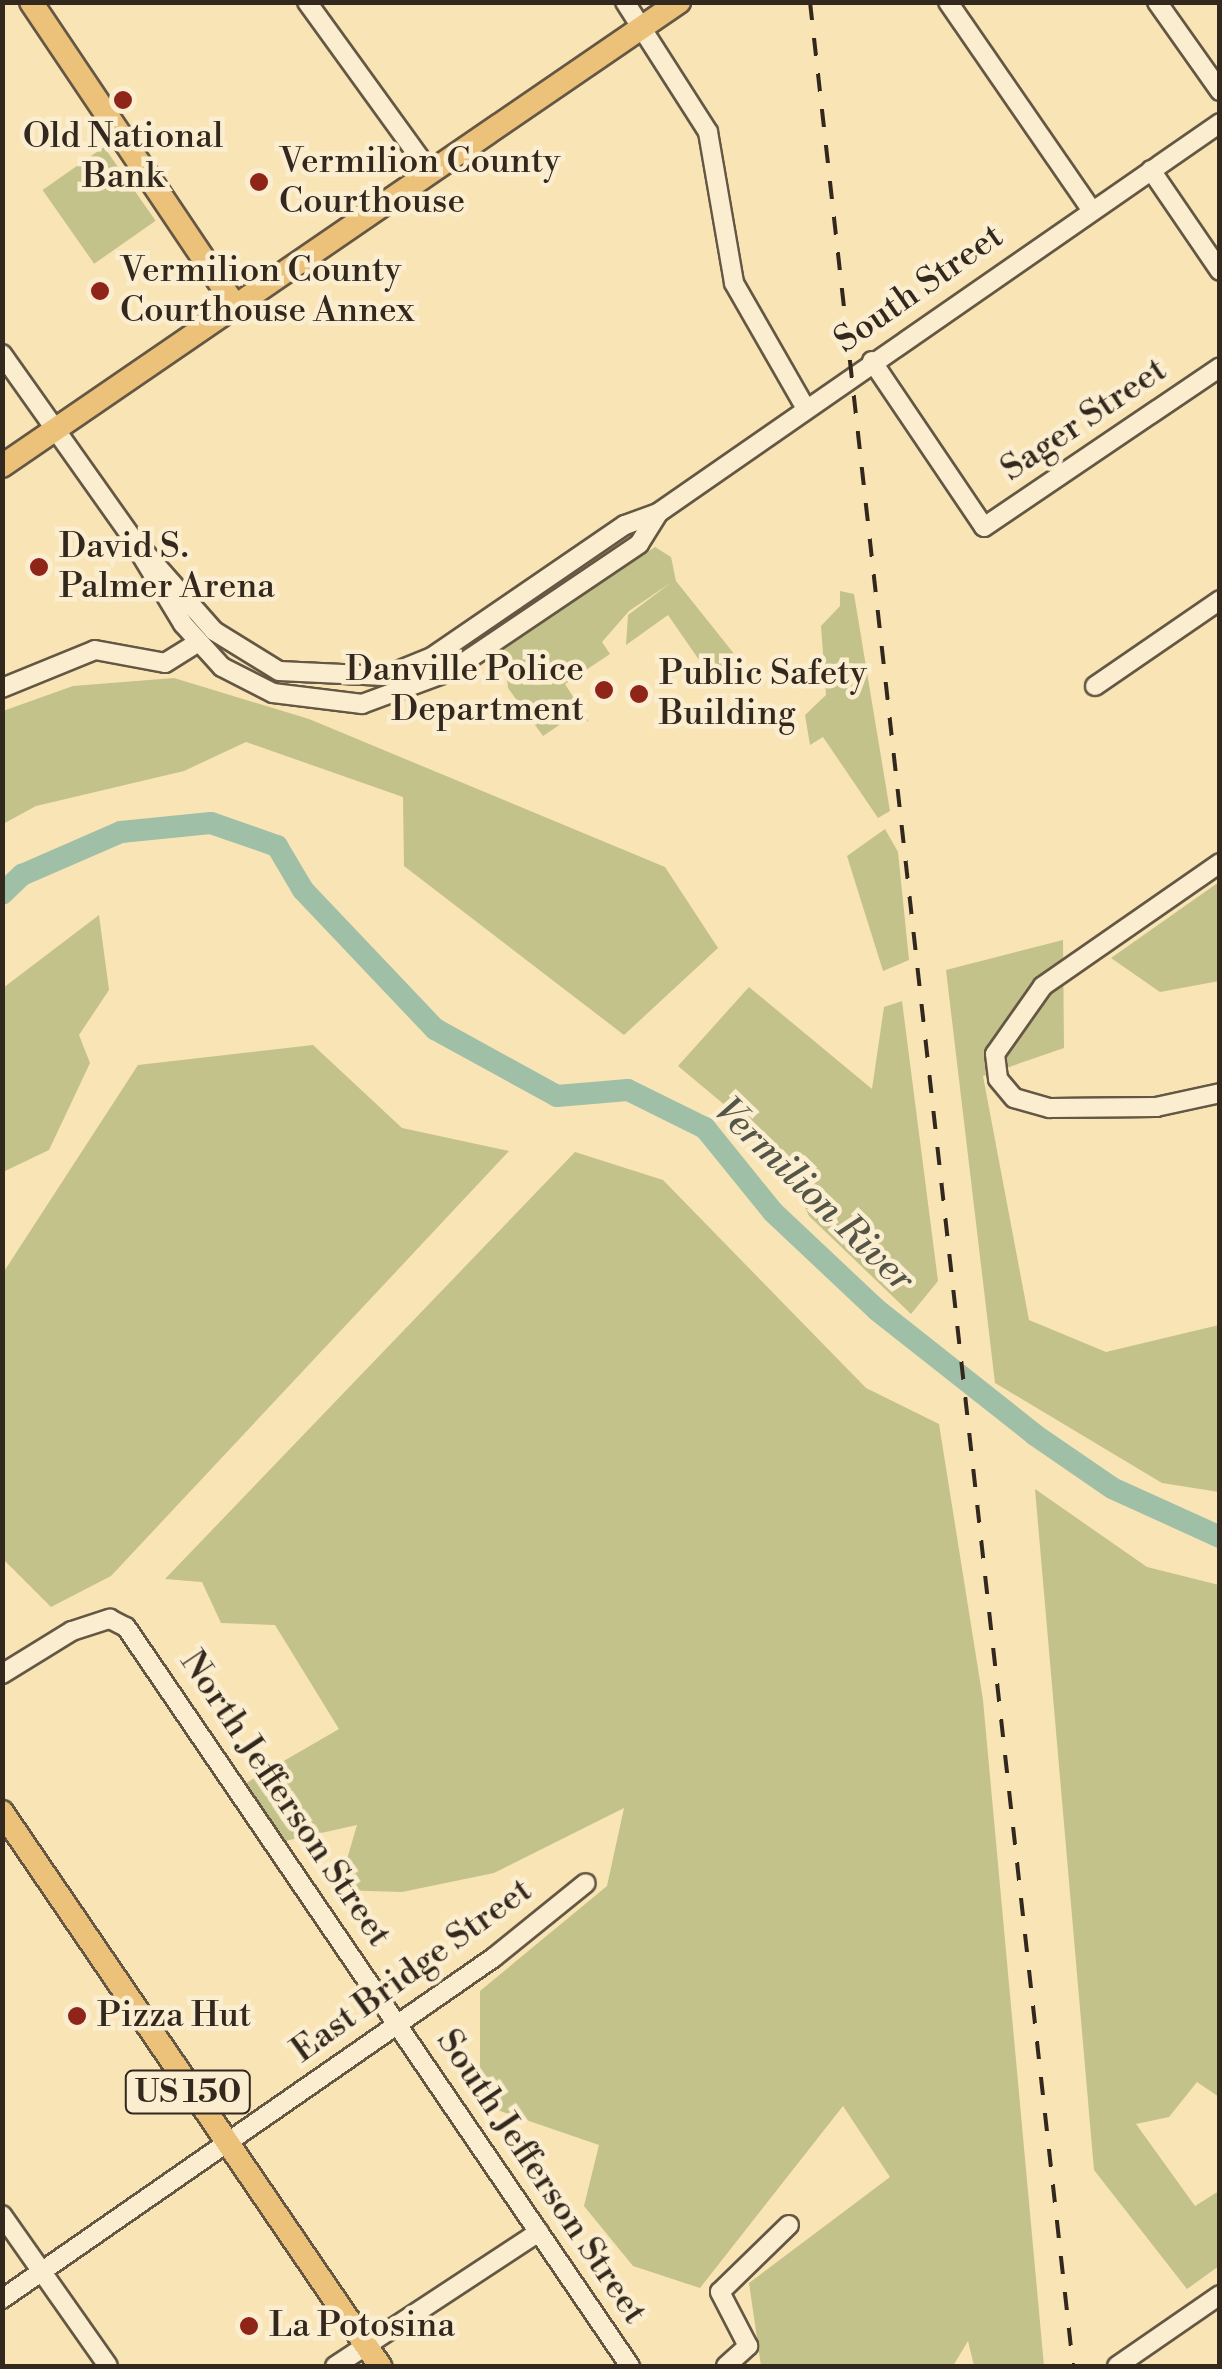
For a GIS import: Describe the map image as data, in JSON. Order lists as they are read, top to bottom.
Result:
{
  "streets": {
    "main road": ["US 150"],
    "street": [
      "South Street",
      "Sager Street",
      "North Jefferson Street",
      "East Bridge Street",
      "South Jefferson Street"
    ]
  },
  "crossings": [
    ["South Street", "Sager Street"],
    ["North Jefferson Street", "East Bridge Street"],
    ["North Jefferson Street", "South Jefferson Street"],
    ["East Bridge Street", "US 150"],
    ["East Bridge Street", "South Jefferson Street"]
  ],
  "water": ["Vermilion River"],
  "places": [
    "Old National Bank",
    "Vermilion County Courthouse",
    "Vermilion County Courthouse Annex",
    "David S. Palmer Arena",
    "Danville Police Department",
    "Public Safety Building",
    "Pizza Hut",
    "La Potosina"
  ]
}
